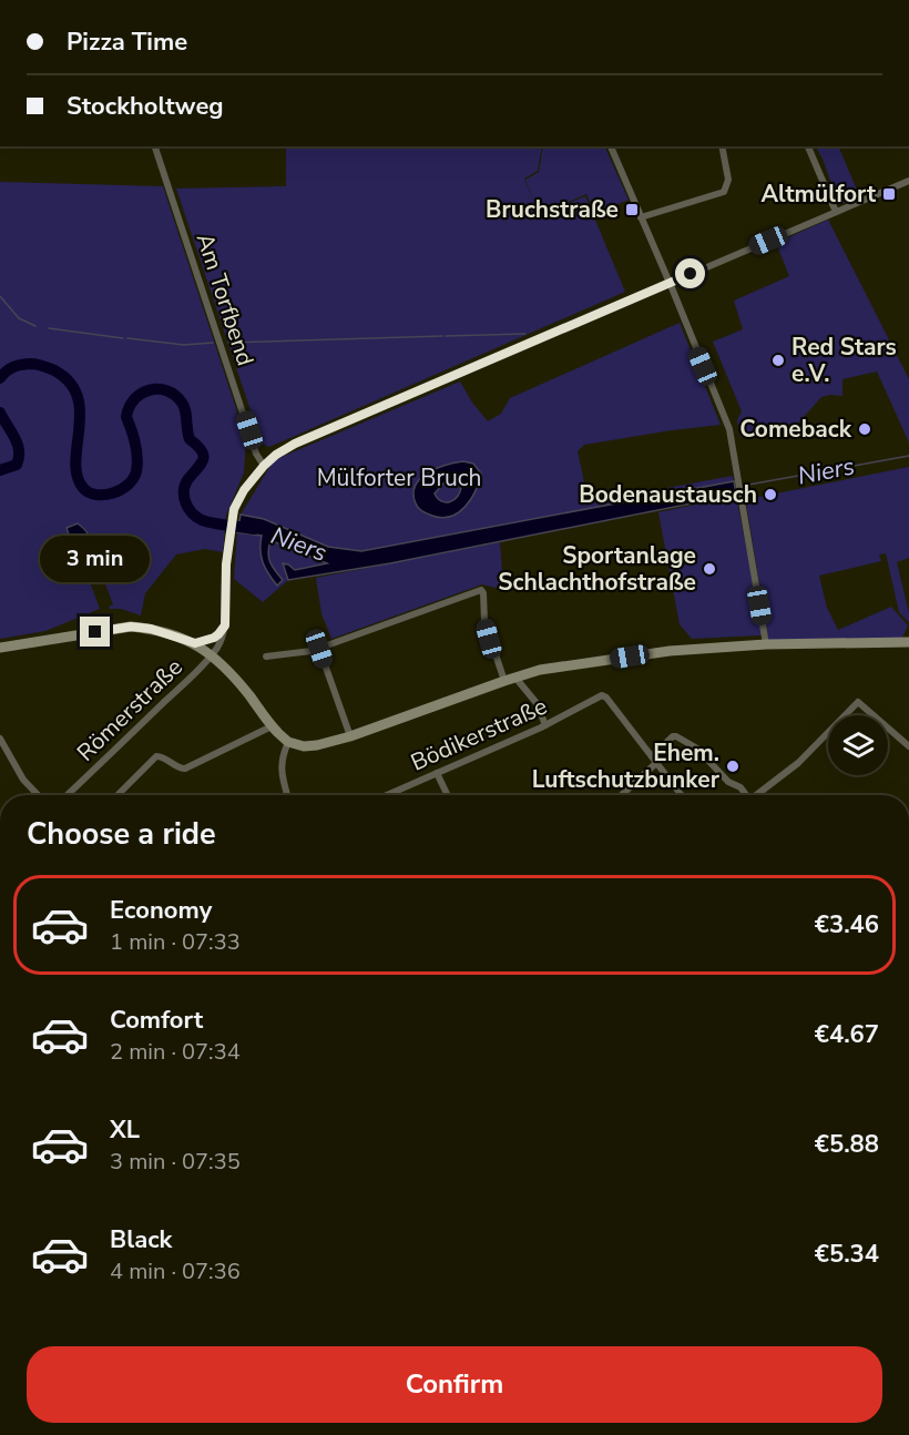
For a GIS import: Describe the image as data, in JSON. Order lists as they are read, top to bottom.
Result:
{
  "streets": {
    "street": ["Am Torfbend", "Römerstraße", "Bödikerstraße"]
  },
  "crossings": [
    ["Am Torfbend", "Römerstraße"]
  ],
  "water": ["Niers"],
  "parks": ["Mülforter Bruch"],
  "places": {
    "transit": ["Altmülfort", "Bruchstraße"],
    "other": [
      "Red Stars e.V.",
      "Comeback",
      "Bodenaustausch",
      "Sportanlage Schlachthofstraße",
      "Ehem. Luftschutzbunker"
    ]
  },
  "page": {
    "banner": ["Pizza Time", "Stockholtweg"],
    "bubble": "3 min",
    "heading": "Choose a ride",
    "list": [
      {
        "name": "Economy",
        "note": "1 min · 07:33",
        "value": "€3.46"
      },
      {
        "name": "Comfort",
        "note": "2 min · 07:34",
        "value": "€4.67"
      },
      {
        "name": "XL",
        "note": "3 min · 07:35",
        "value": "€5.88"
      },
      {
        "name": "Black",
        "note": "4 min · 07:36",
        "value": "€5.34"
      }
    ],
    "buttons": "Confirm"
  }
}
